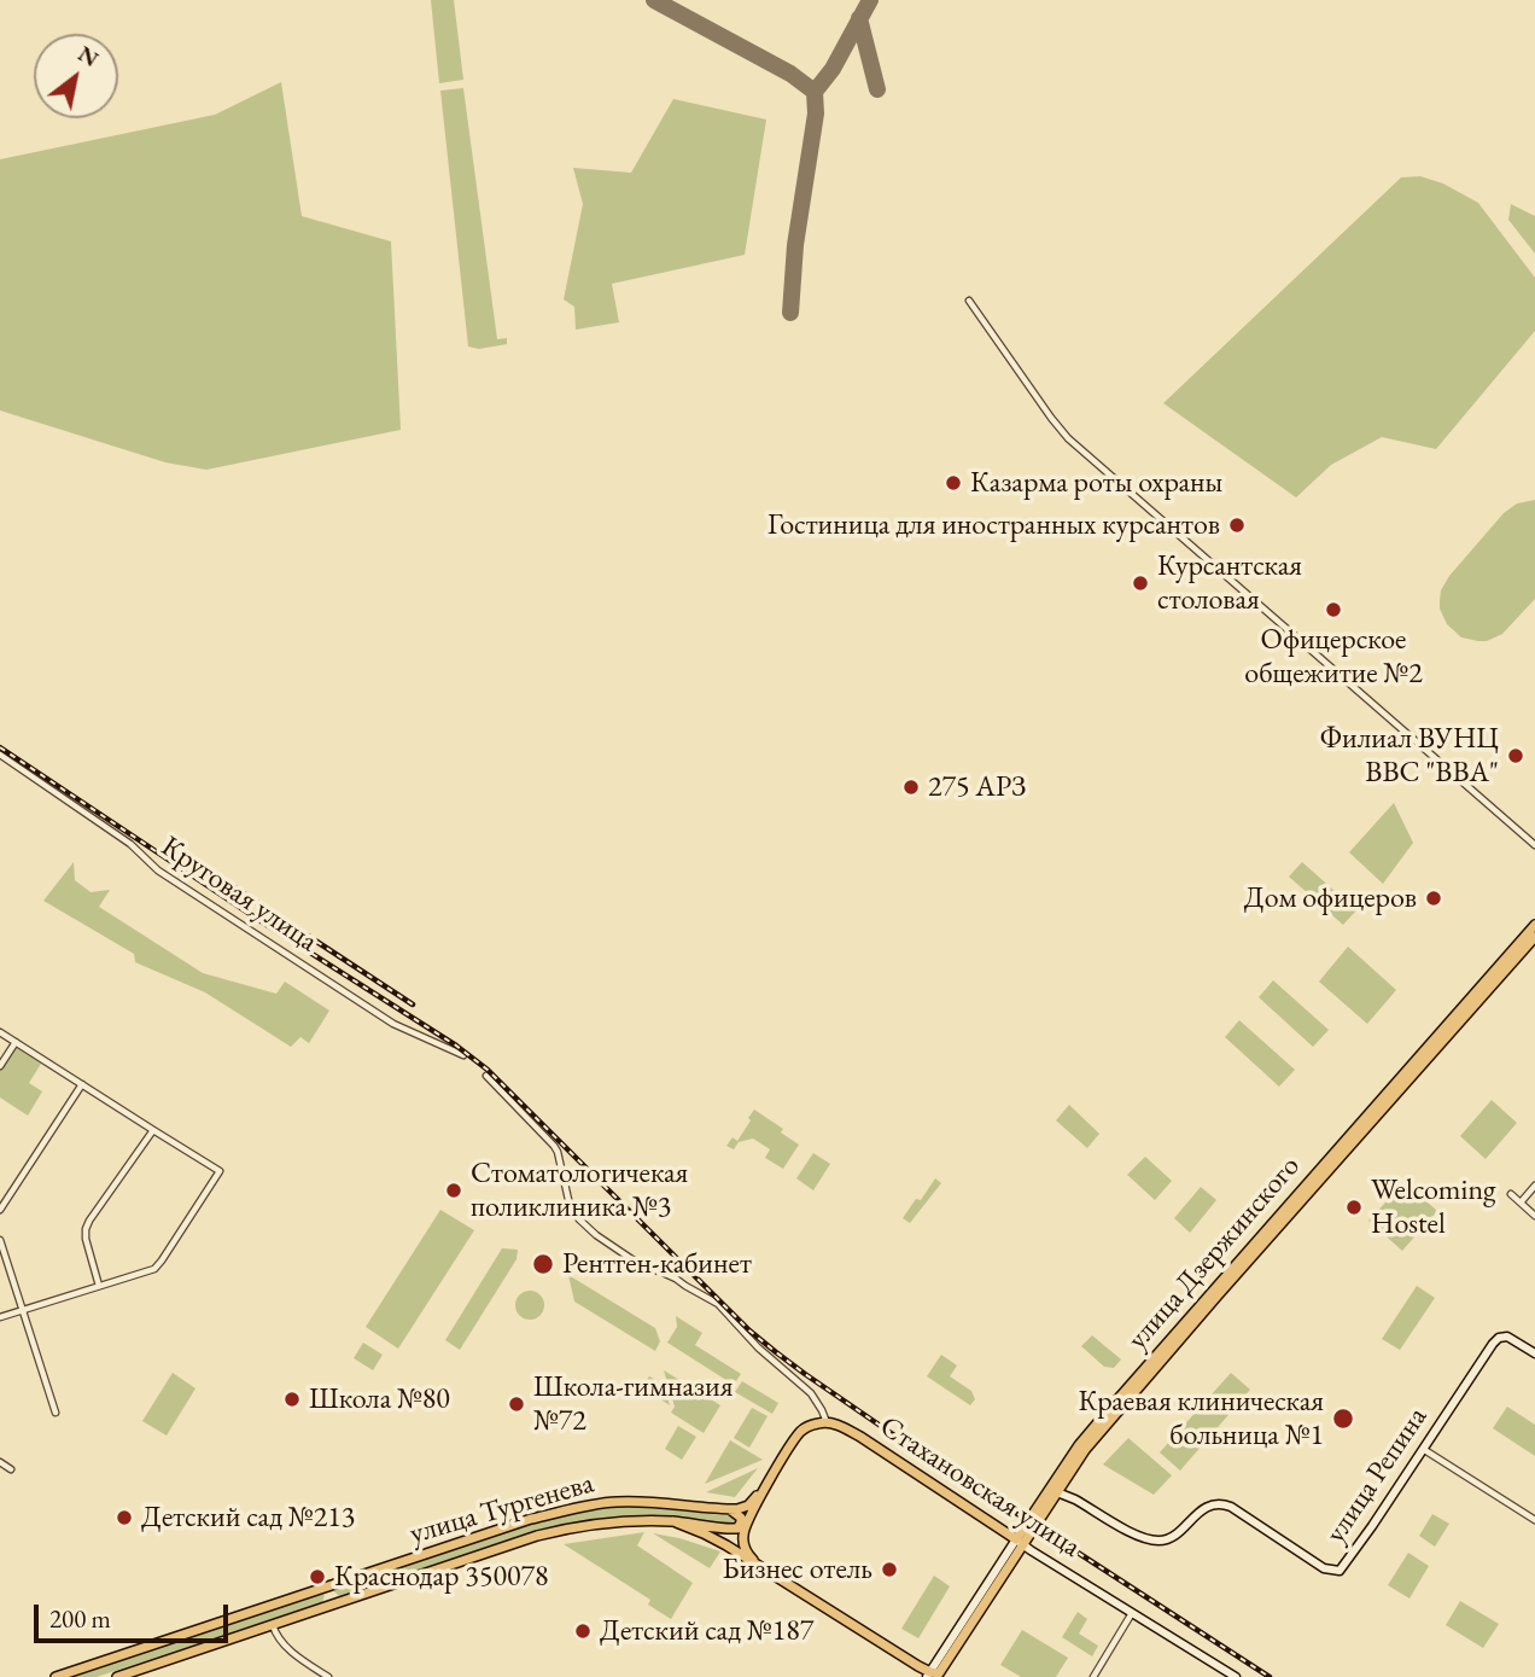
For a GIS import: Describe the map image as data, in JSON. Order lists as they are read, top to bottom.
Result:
{
  "streets": {
    "main road": ["улица Дзержинского", "Стахановская улица", "улица Тургенева"],
    "street": ["Круговая улица", "улица Репина"]
  },
  "crossings": [
    ["улица Дзержинского", "улица Репина"],
    ["улица Дзержинского", "Стахановская улица"],
    ["улица Дзержинского", "улица Тургенева"]
  ],
  "places": [
    "Казарма роты охраны",
    "Гостиница для иностранных курсантов",
    "Курсантская столовая",
    "Офицерское общежитие №2",
    "Филиал ВУНЦ ВВС \"ВВА\"",
    "275 АРЗ",
    "Дом офицеров",
    "Стоматологичекая поликлиника №3",
    "Welcoming Hostel",
    "Рентген-кабинет",
    "Школа №80",
    "Школа-гимназия №72",
    "Краевая клиническая больница №1",
    "Детский сад №213",
    "Бизнес отель",
    "Краснодар 350078",
    "Детский сад №187"
  ],
  "scale_bar": "200 m",
  "north": "top right"
}
